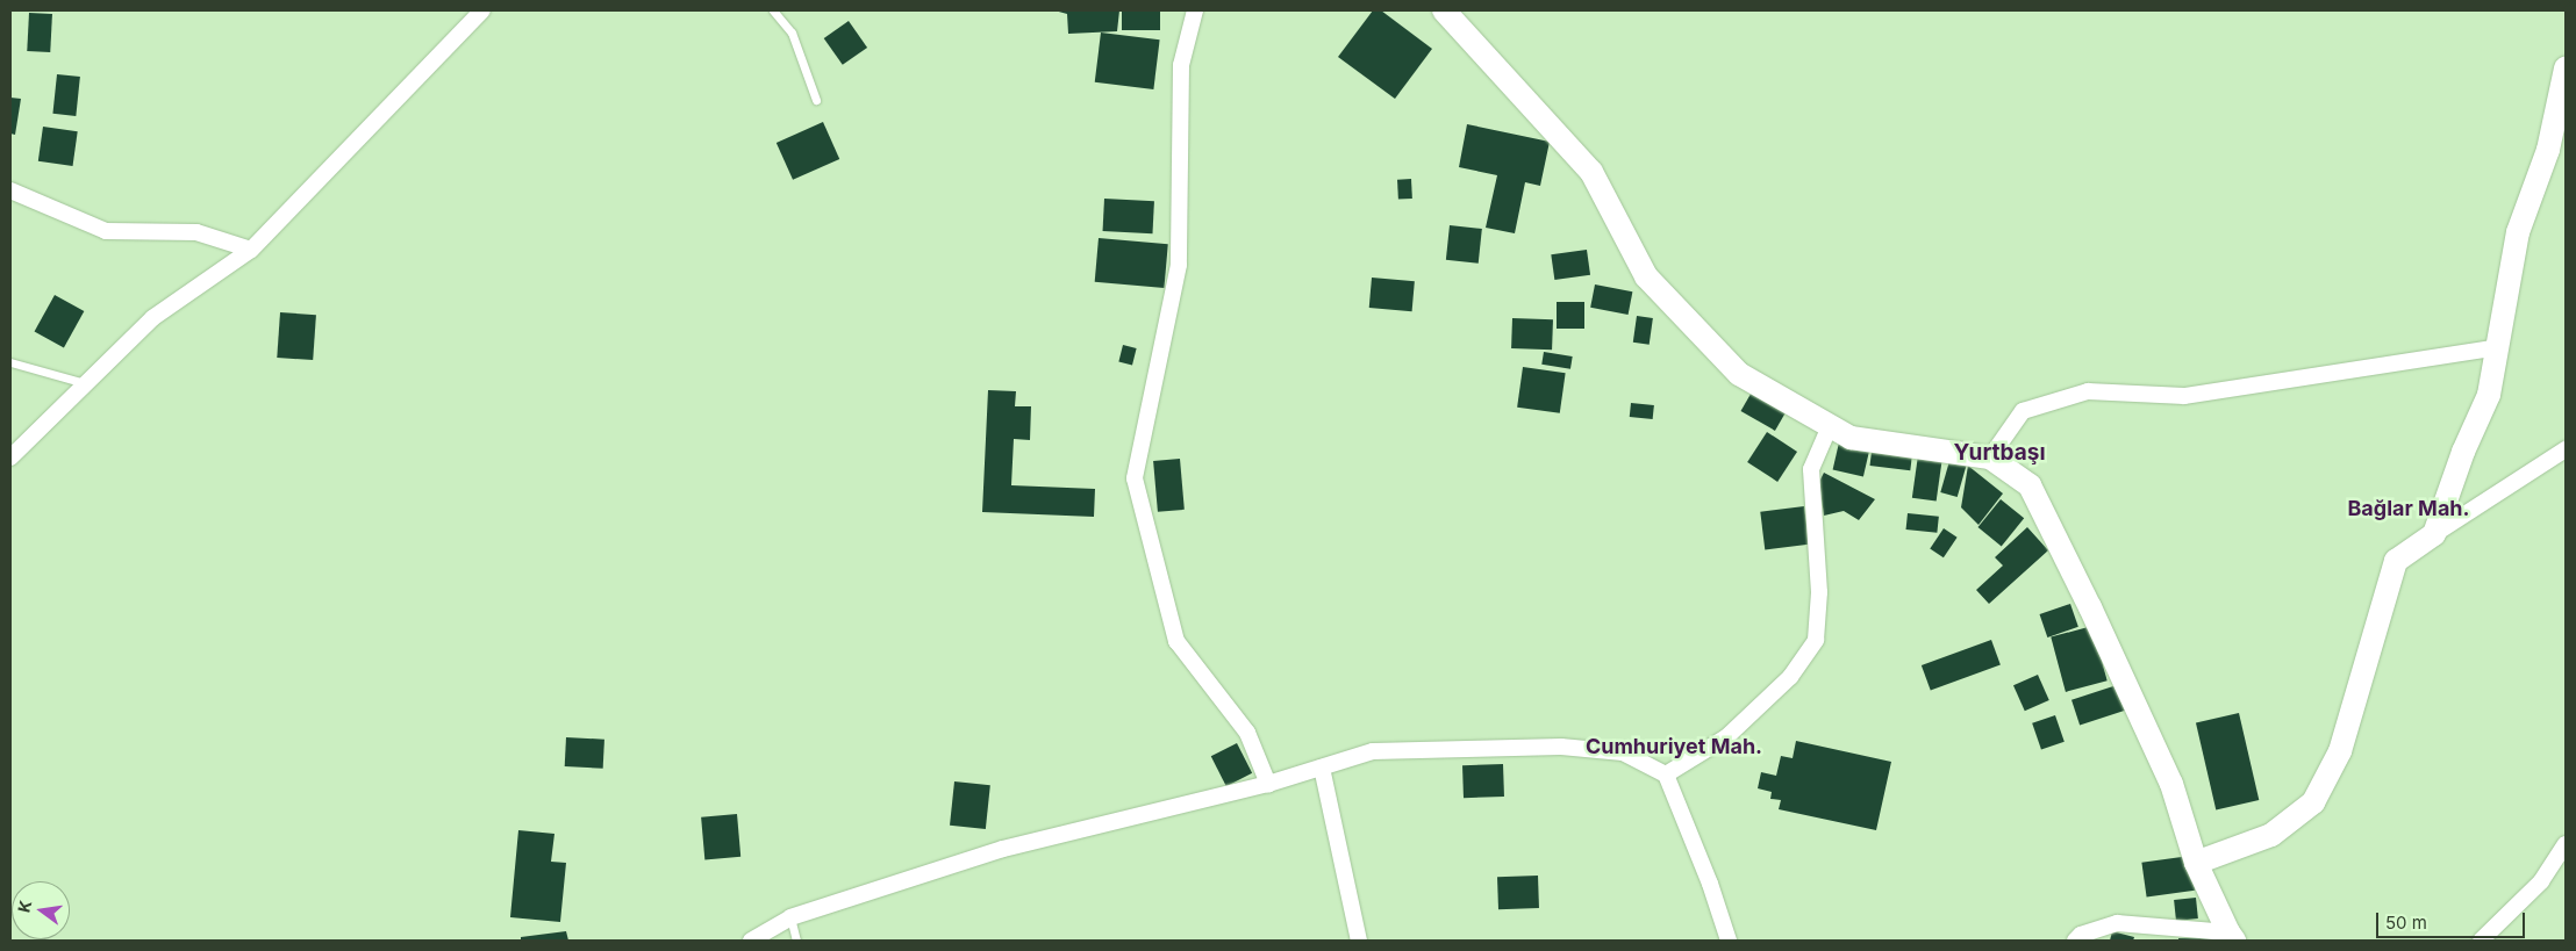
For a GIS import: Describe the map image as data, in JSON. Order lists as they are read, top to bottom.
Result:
{
  "districts": ["Yurtbaşı", "Bağlar Mah.", "Cumhuriyet Mah."],
  "scale_bar": "50 m",
  "north": "left"
}
